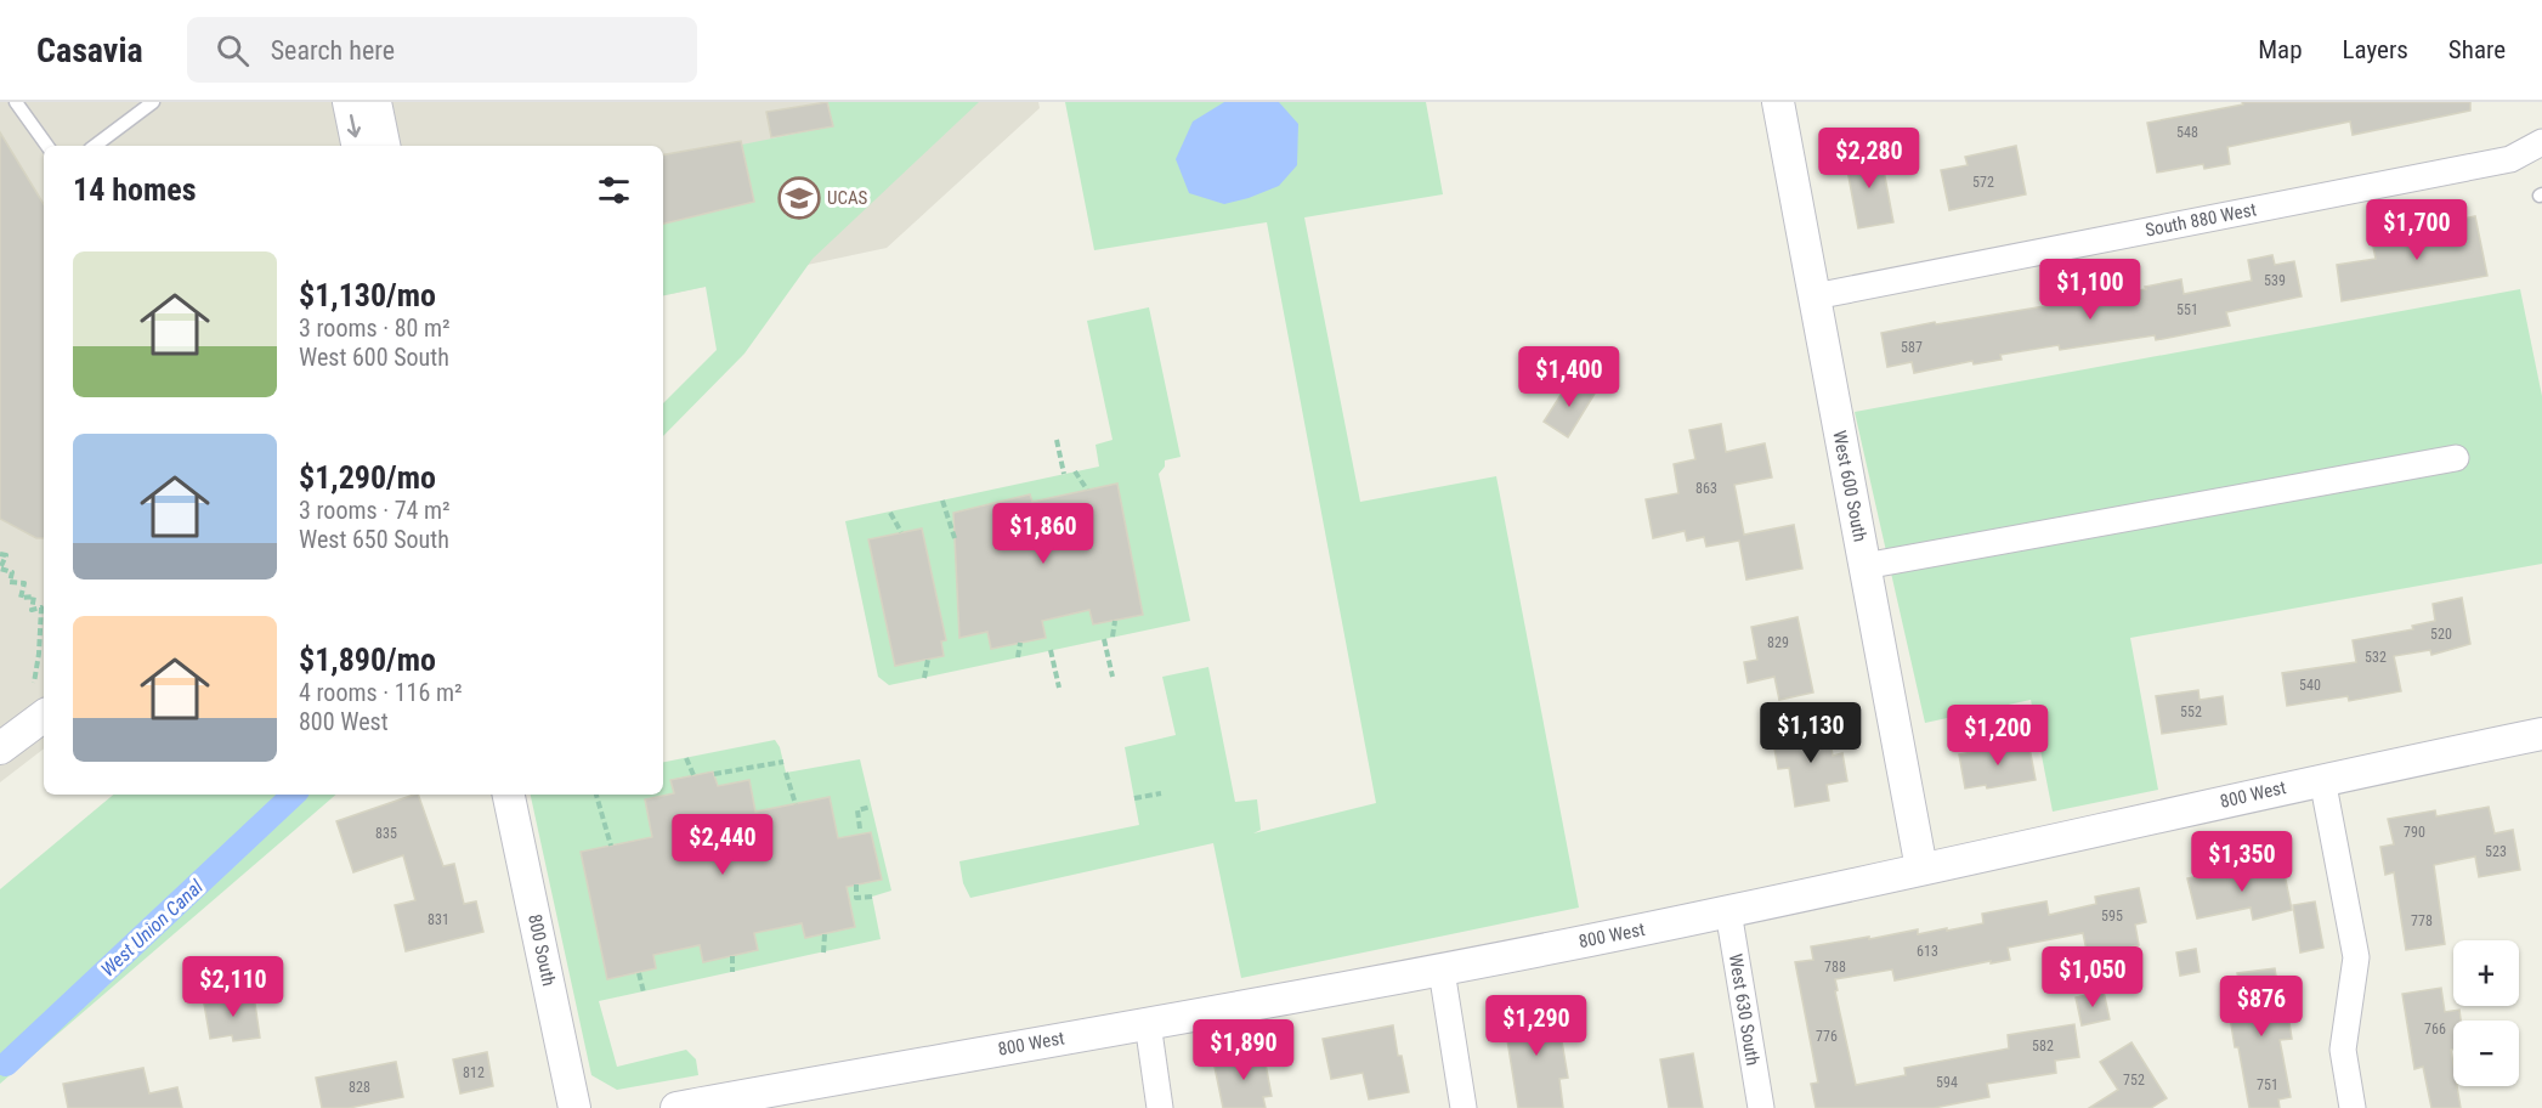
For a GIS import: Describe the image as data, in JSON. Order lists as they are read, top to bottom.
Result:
{
  "streets": {
    "street": [
      "South 880 West",
      "West 600 South",
      "800 West",
      "800 South",
      "West 630 South"
    ]
  },
  "crossings": [
    ["South 880 West", "West 600 South"],
    ["West 600 South", "800 West"],
    ["800 West", "West 630 South"]
  ],
  "water": ["West Union Canal"],
  "places": {
    "school or university": ["UCAS"]
  },
  "house_numbers": [
    "548",
    "572",
    "539",
    "551",
    "587",
    "863",
    "520",
    "829",
    "532",
    "540",
    "552",
    "790",
    "835",
    "523",
    "595",
    "831",
    "778",
    "613",
    "788",
    "766",
    "776",
    "582",
    "812",
    "752",
    "594",
    "751",
    "828"
  ],
  "page": {
    "header": "Casavia",
    "search": "Search here",
    "nav": ["Map", "Layers", "Share"],
    "price": [
      "$2,280",
      "$1,700",
      "$1,100",
      "$1,400",
      "$1,860",
      "$1,130",
      "$1,200",
      "$2,440",
      "$1,350",
      "$1,050",
      "$2,110",
      "$876",
      "$1,290",
      "$1,890"
    ],
    "heading": "14 homes",
    "list": [
      {
        "name": "$1,130/mo",
        "note": "3 rooms · 80 m² · West 600 South"
      },
      {
        "name": "$1,290/mo",
        "note": "3 rooms · 74 m² · West 650 South"
      },
      {
        "name": "$1,890/mo",
        "note": "4 rooms · 116 m² · 800 West"
      }
    ],
    "map_buttons": ["+", "−"]
  }
}
